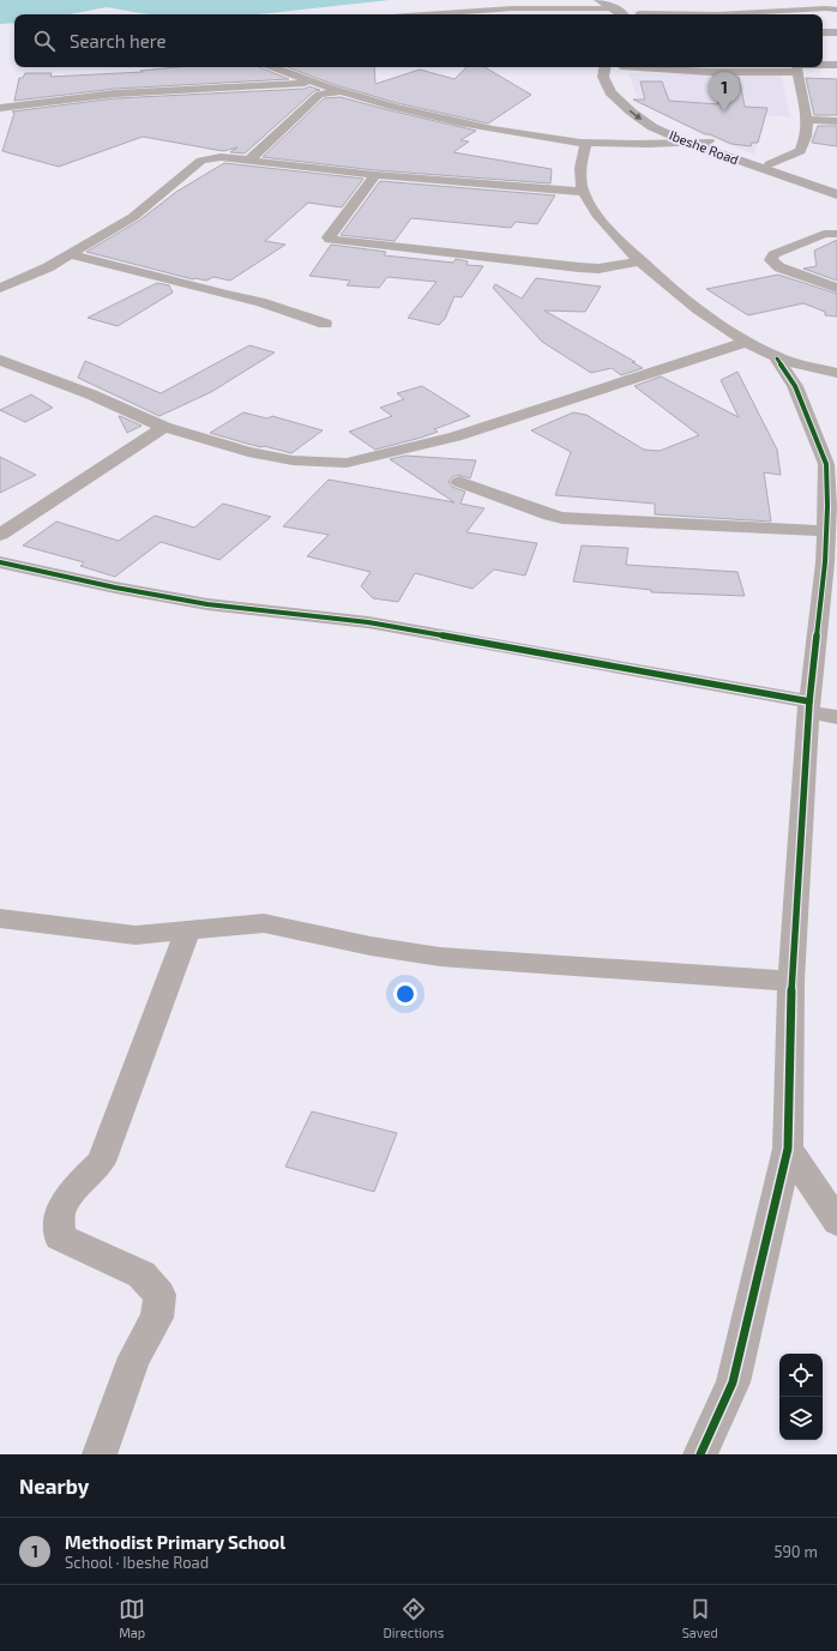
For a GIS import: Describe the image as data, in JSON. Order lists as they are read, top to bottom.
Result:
{
  "streets": {
    "main road": ["Ibeshe Road"]
  },
  "page": {
    "search": "Search here",
    "pins": "1",
    "heading": "Nearby",
    "list": [
      {
        "mark": "1",
        "name": "Methodist Primary School",
        "note": "School · Ibeshe Road",
        "value": "590 m"
      }
    ],
    "nav": ["Map", "Directions", "Saved"]
  }
}
